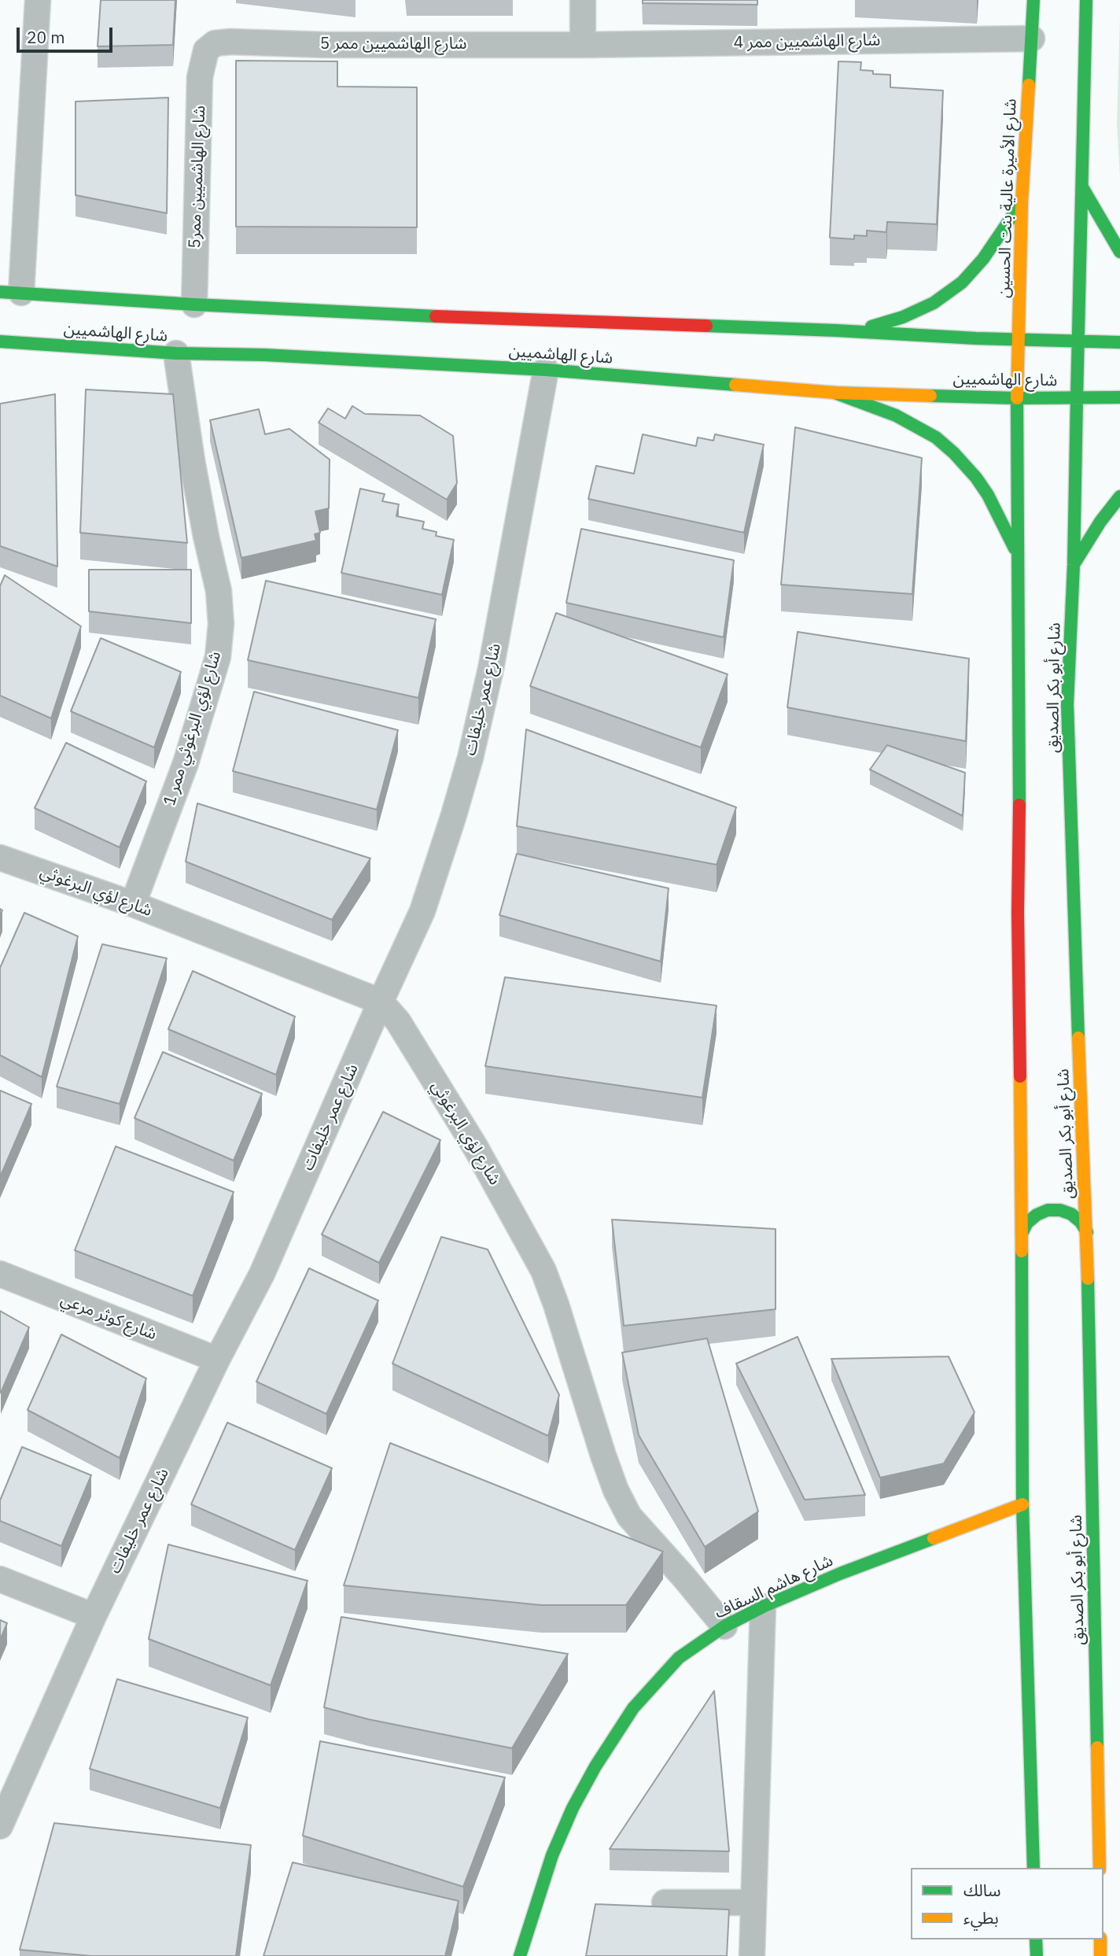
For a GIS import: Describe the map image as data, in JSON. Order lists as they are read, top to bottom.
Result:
{
  "streets": {
    "main road": [
      "شارع الأميرة عالية بنت الحسين",
      "شارع الهاشميين",
      "شارع أبو بكر الصديق",
      "شارع هاشم السقاف"
    ],
    "street": [
      "شارع الهاشميين ممر 4",
      "شارع الهاشميين ممر 5",
      "شارع الهاشميين ممر5",
      "شارع عمر خليفات",
      "شارع لؤي البرغوثي ممر 1",
      "شارع لؤي البرغوثي",
      "شارع كوثر مرعي"
    ]
  },
  "crossings": [
    ["شارع الهاشميين ممر 4", "شارع الهاشميين ممر 5"],
    ["شارع الهاشميين ممر 4", "شارع الأميرة عالية بنت الحسين"],
    ["شارع الهاشميين ممر 5", "شارع الهاشميين ممر5"],
    ["شارع الهاشميين ممر5", "شارع الهاشميين"],
    ["شارع الأميرة عالية بنت الحسين", "شارع الهاشميين"],
    ["شارع الأميرة عالية بنت الحسين", "شارع أبو بكر الصديق"],
    ["شارع الهاشميين", "شارع أبو بكر الصديق"],
    ["شارع الهاشميين", "شارع عمر خليفات"],
    ["شارع الهاشميين", "شارع لؤي البرغوثي ممر 1"],
    ["شارع أبو بكر الصديق", "شارع هاشم السقاف"],
    ["شارع عمر خليفات", "شارع لؤي البرغوثي"],
    ["شارع عمر خليفات", "شارع كوثر مرعي"],
    ["شارع لؤي البرغوثي ممر 1", "شارع لؤي البرغوثي"],
    ["شارع لؤي البرغوثي", "شارع هاشم السقاف"]
  ],
  "legend": ["سالك", "بطيء"],
  "scale_bar": "20 m"
}
